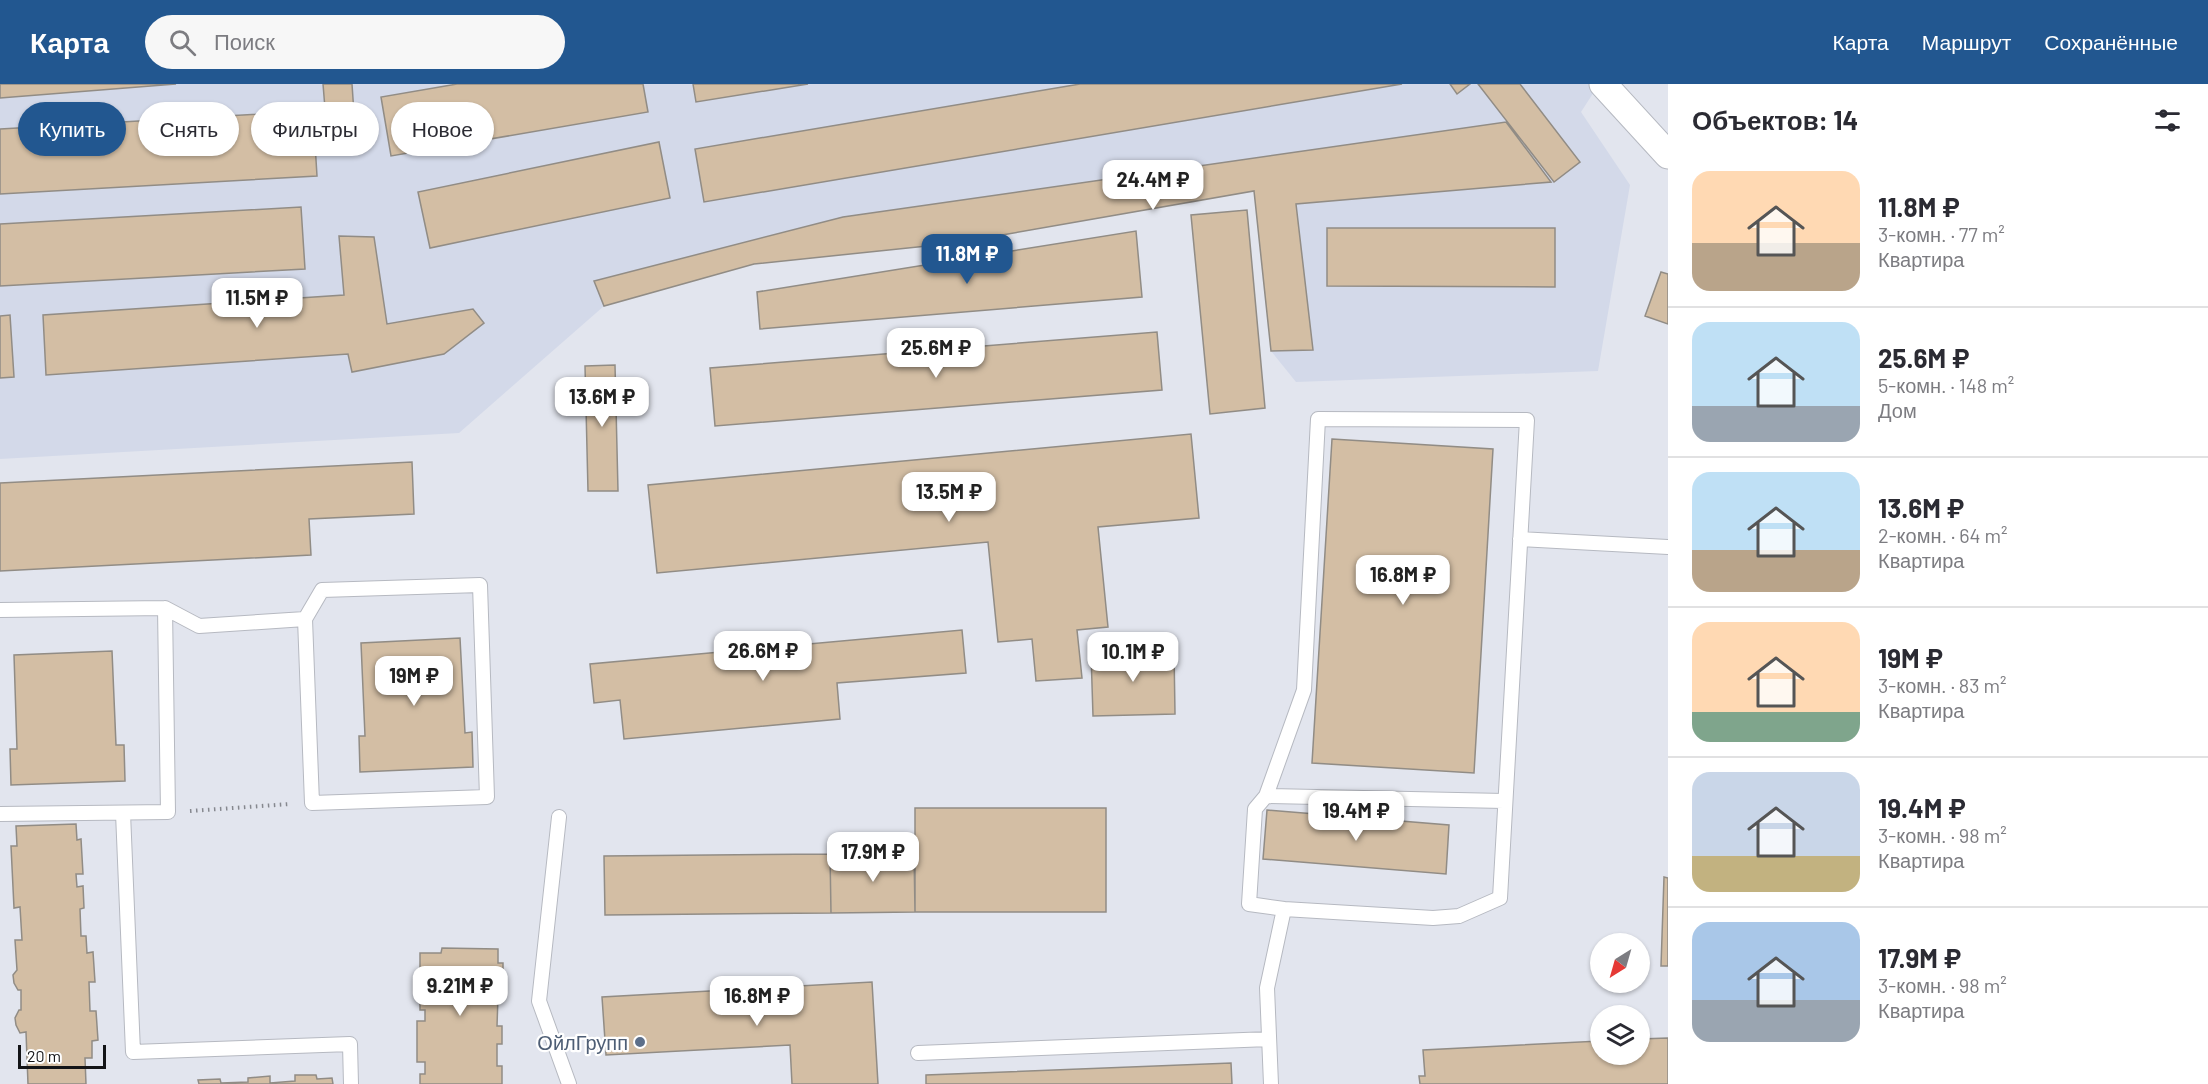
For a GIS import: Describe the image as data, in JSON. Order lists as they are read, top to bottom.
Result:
{
  "places": ["ОйлГрупп"],
  "scale_bar": "20 m",
  "north": "bottom left",
  "page": {
    "header": "Карта",
    "search": "Поиск",
    "nav": ["Карта", "Маршрут", "Сохранённые"],
    "heading": "Объектов: 14",
    "chip": [
      "Купить",
      "Снять",
      "Фильтры",
      "Новое"
    ],
    "list": [
      {
        "name": "11.8M ₽",
        "note": "3-комн. · 77 m² · Квартира"
      },
      {
        "name": "25.6M ₽",
        "note": "5-комн. · 148 m² · Дом"
      },
      {
        "name": "13.6M ₽",
        "note": "2-комн. · 64 m² · Квартира"
      },
      {
        "name": "19M ₽",
        "note": "3-комн. · 83 m² · Квартира"
      },
      {
        "name": "19.4M ₽",
        "note": "3-комн. · 98 m² · Квартира"
      },
      {
        "name": "17.9M ₽",
        "note": "3-комн. · 98 m² · Квартира"
      }
    ],
    "price": [
      "24.4M ₽",
      "11.8M ₽",
      "11.5M ₽",
      "25.6M ₽",
      "13.6M ₽",
      "13.5M ₽",
      "16.8M ₽",
      "26.6M ₽",
      "10.1M ₽",
      "19M ₽",
      "19.4M ₽",
      "17.9M ₽",
      "9.21M ₽",
      "16.8M ₽"
    ],
    "scale": "20 m"
  }
}
